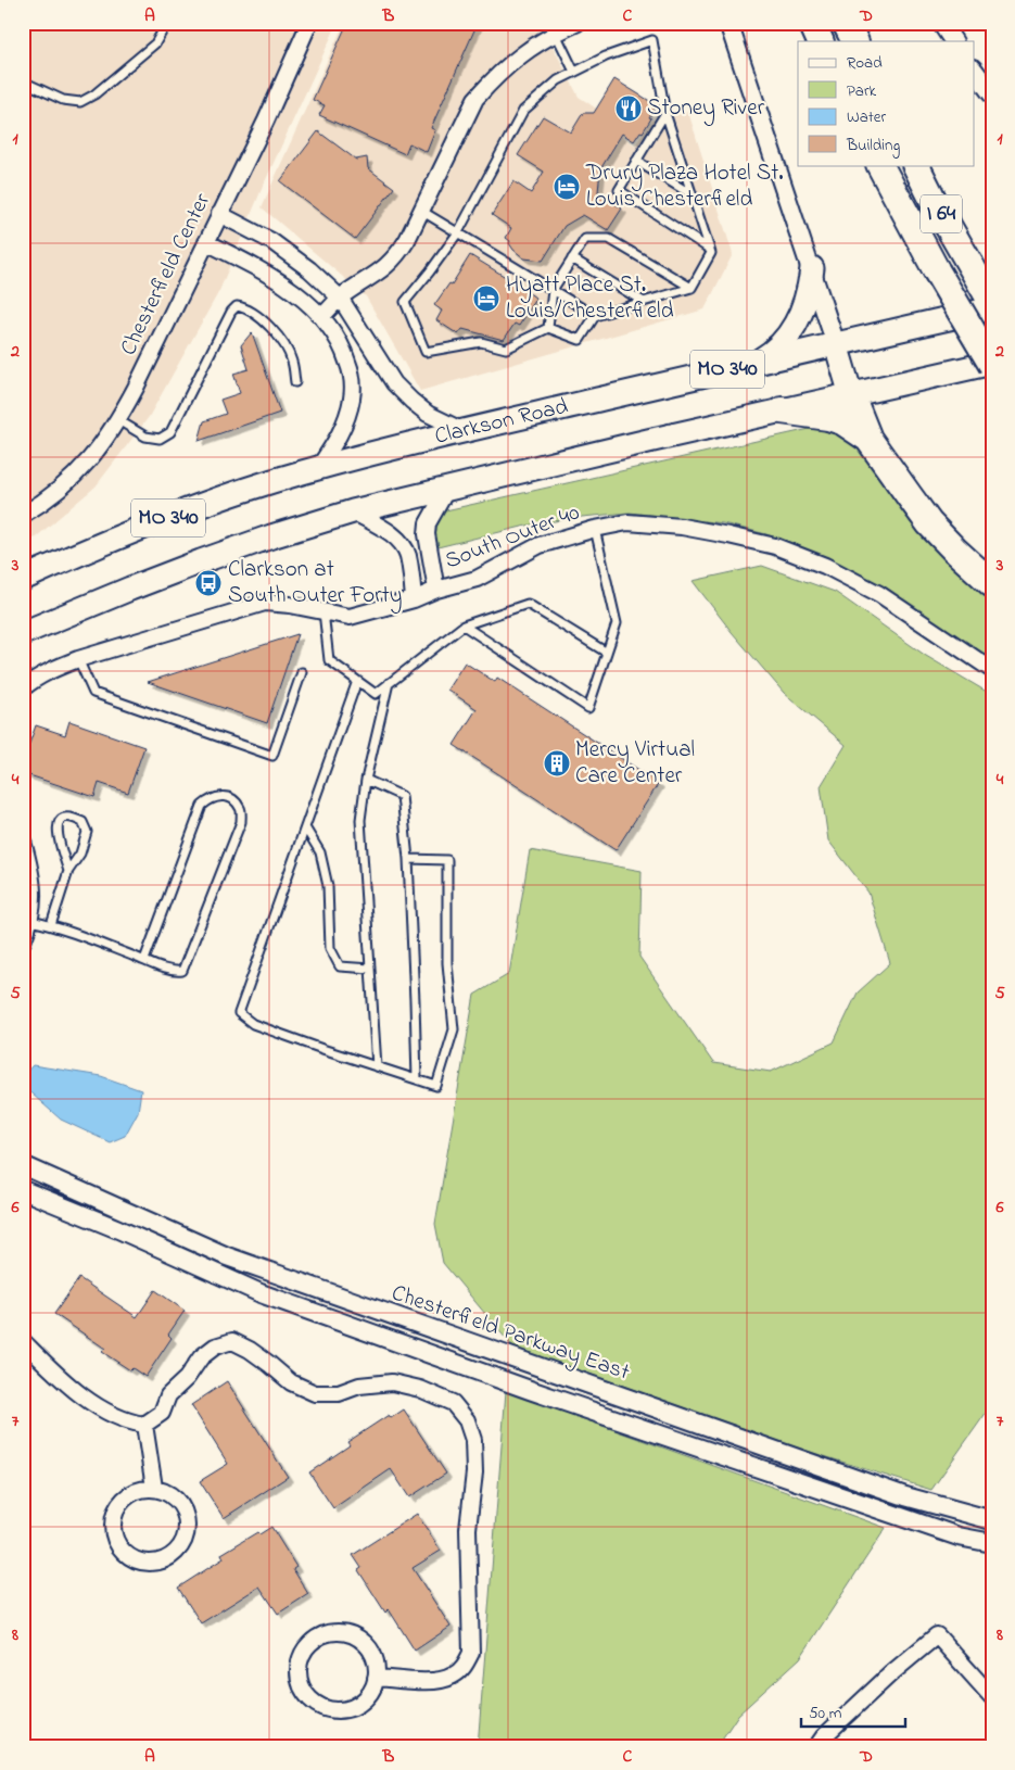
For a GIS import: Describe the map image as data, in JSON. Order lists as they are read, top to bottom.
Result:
{
  "streets": {
    "highway": ["I 64"],
    "main road": ["MO 340", "Clarkson Road"],
    "street": ["Chesterfield Center", "South Outer 40", "Chesterfield Parkway East"]
  },
  "crossings": [
    ["I 64", "MO 340"],
    ["MO 340", "South Outer 40"]
  ],
  "places": {
    "restaurant": ["Stoney River"],
    "hotel": ["Drury Plaza Hotel St. Louis Chesterfield", "Hyatt Place St. Louis/Chesterfield"],
    "bus stop": ["Clarkson at South Outer Forty"],
    "building": ["Mercy Virtual Care Center"]
  },
  "legend": [
    "Road",
    "Park",
    "Water",
    "Building"
  ],
  "scale_bar": "50 m",
  "grid": {
    "columns": [
      "A",
      "B",
      "C",
      "D"
    ],
    "rows": [
      "1",
      "2",
      "3",
      "4",
      "5",
      "6",
      "7",
      "8"
    ]
  }
}
